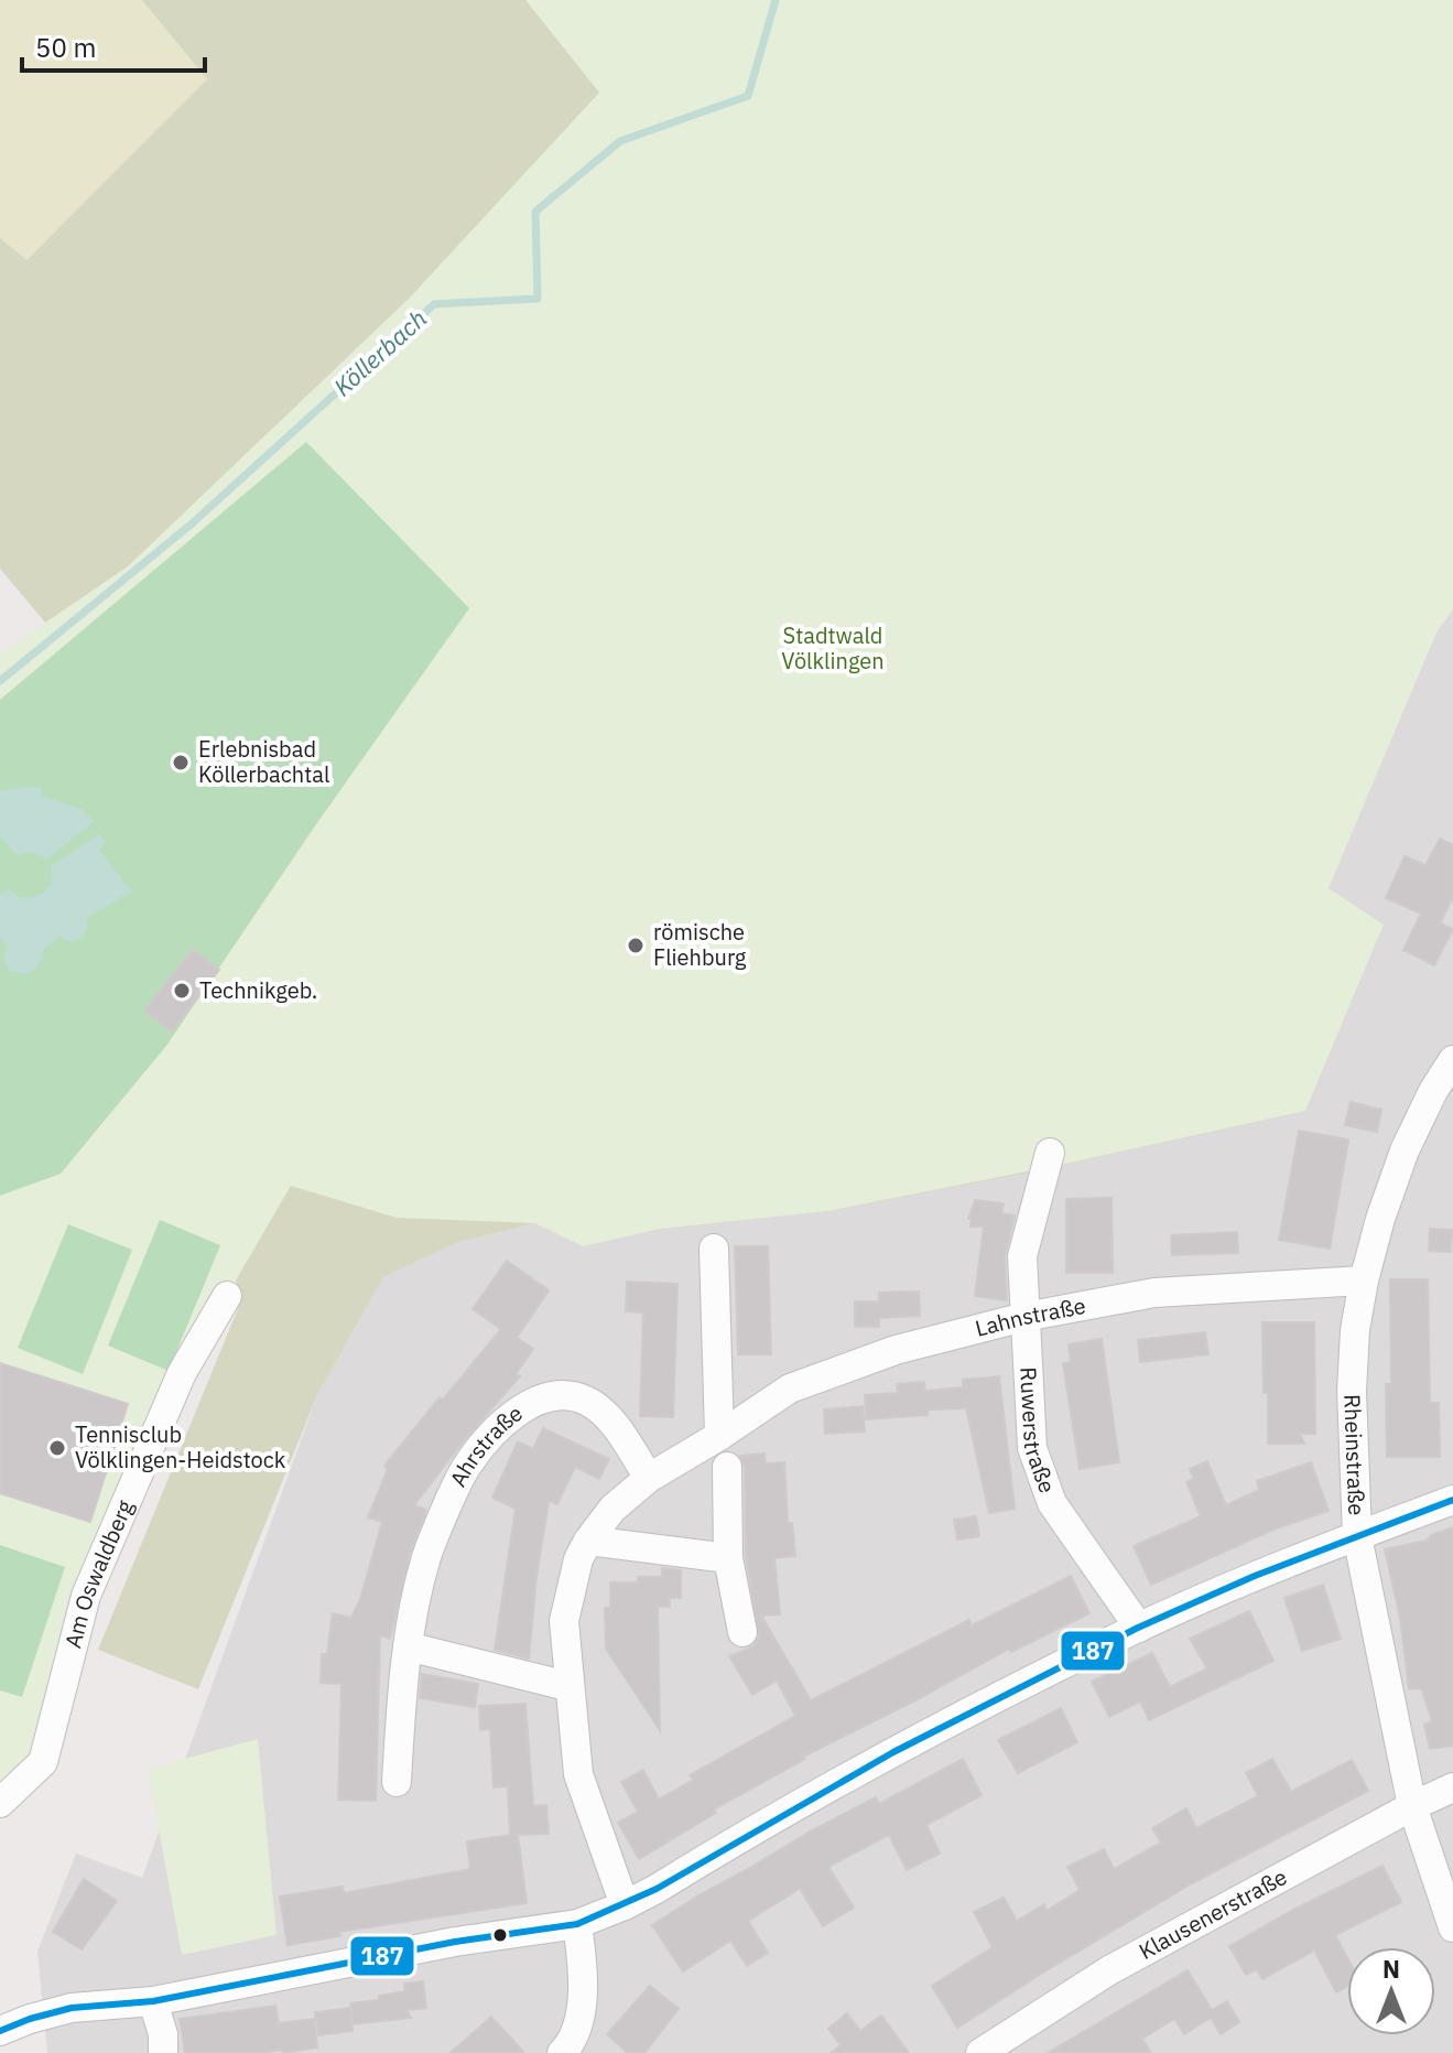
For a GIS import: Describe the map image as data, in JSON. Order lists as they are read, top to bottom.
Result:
{
  "streets": {
    "street": [
      "Lahnstraße",
      "Ruwerstraße",
      "Ahrstraße",
      "Rheinstraße",
      "Am Oswaldberg",
      "Klausenerstraße"
    ]
  },
  "crossings": [
    ["Lahnstraße", "Ruwerstraße"],
    ["Lahnstraße", "Ahrstraße"],
    ["Lahnstraße", "Rheinstraße"],
    ["Rheinstraße", "Klausenerstraße"]
  ],
  "water": ["Köllerbach"],
  "parks": ["Stadtwald Völklingen"],
  "places": [
    "Erlebnisbad Köllerbachtal",
    "römische Fliehburg",
    "Technikgeb.",
    "Tennisclub Völklingen-Heidstock"
  ],
  "lines": ["transit line 187"],
  "scale_bar": "50 m",
  "north": "top"
}
